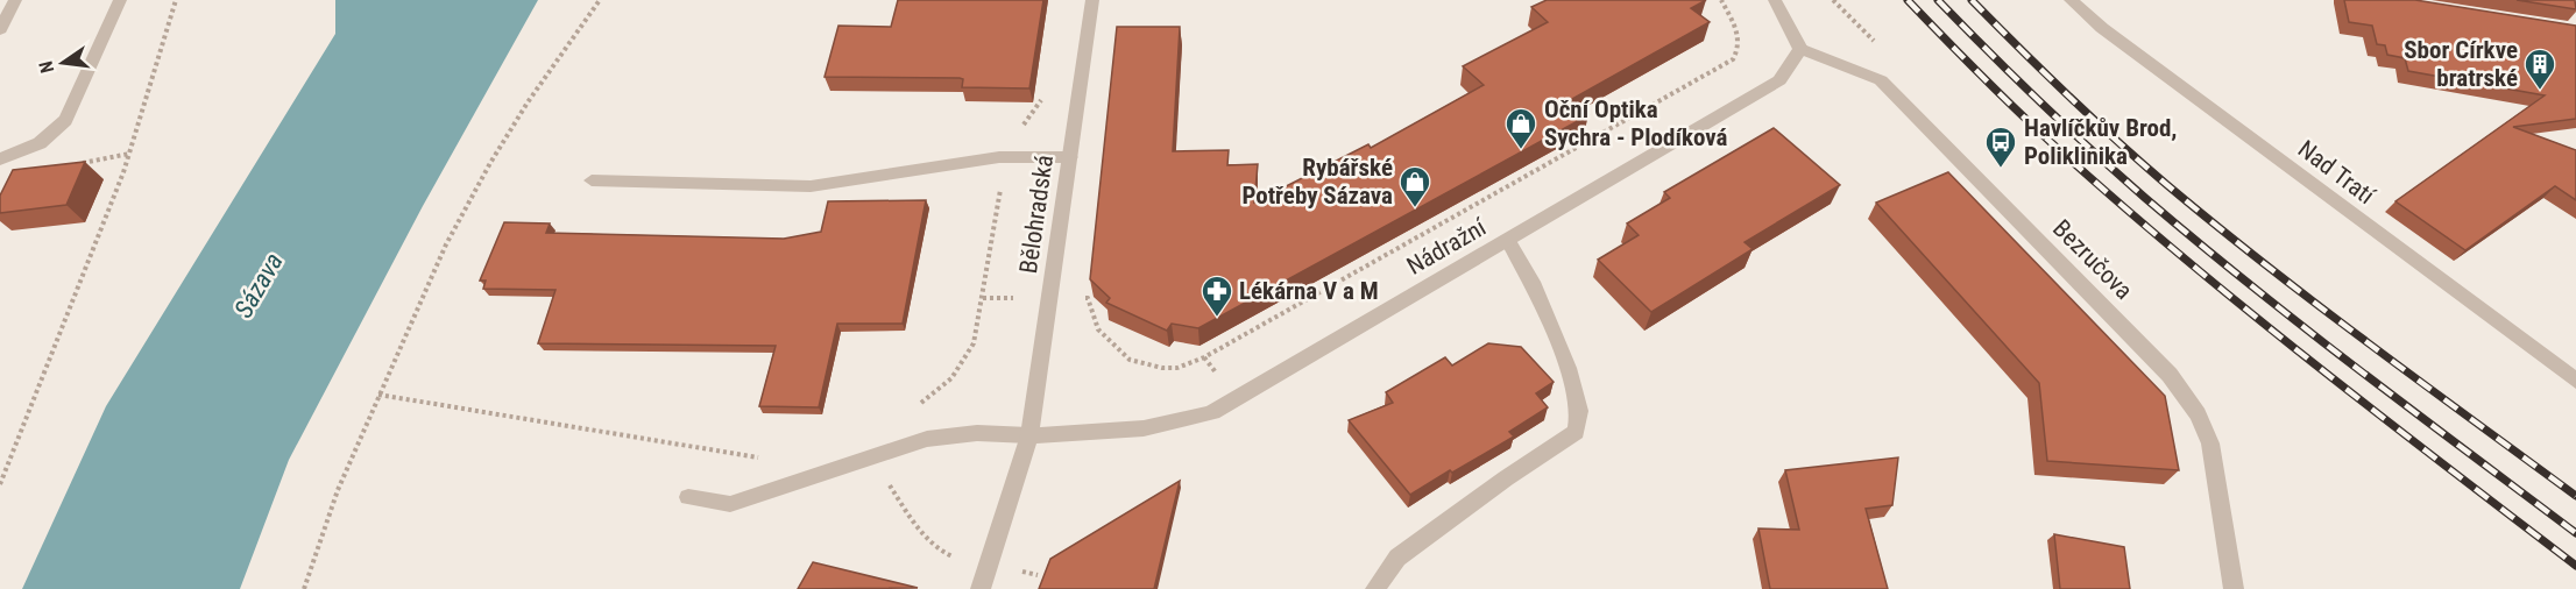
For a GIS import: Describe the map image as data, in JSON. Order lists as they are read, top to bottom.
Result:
{
  "streets": {
    "street": [
      "Nad Tratí",
      "Bělohradská",
      "Nádražní",
      "Bezručova"
    ]
  },
  "crossings": [
    ["Bělohradská", "Nádražní"],
    ["Nádražní", "Bezručova"]
  ],
  "water": ["Sázava"],
  "places": {
    "building": ["Sbor Církve bratrské"],
    "shop": ["Oční Optika Sychra - Plodíková", "Rybářské Potřeby Sázava"],
    "bus stop": ["Havlíčkův Brod, Poliklinika"],
    "pharmacy": ["Lékárna V a M"]
  },
  "north": "left"
}
